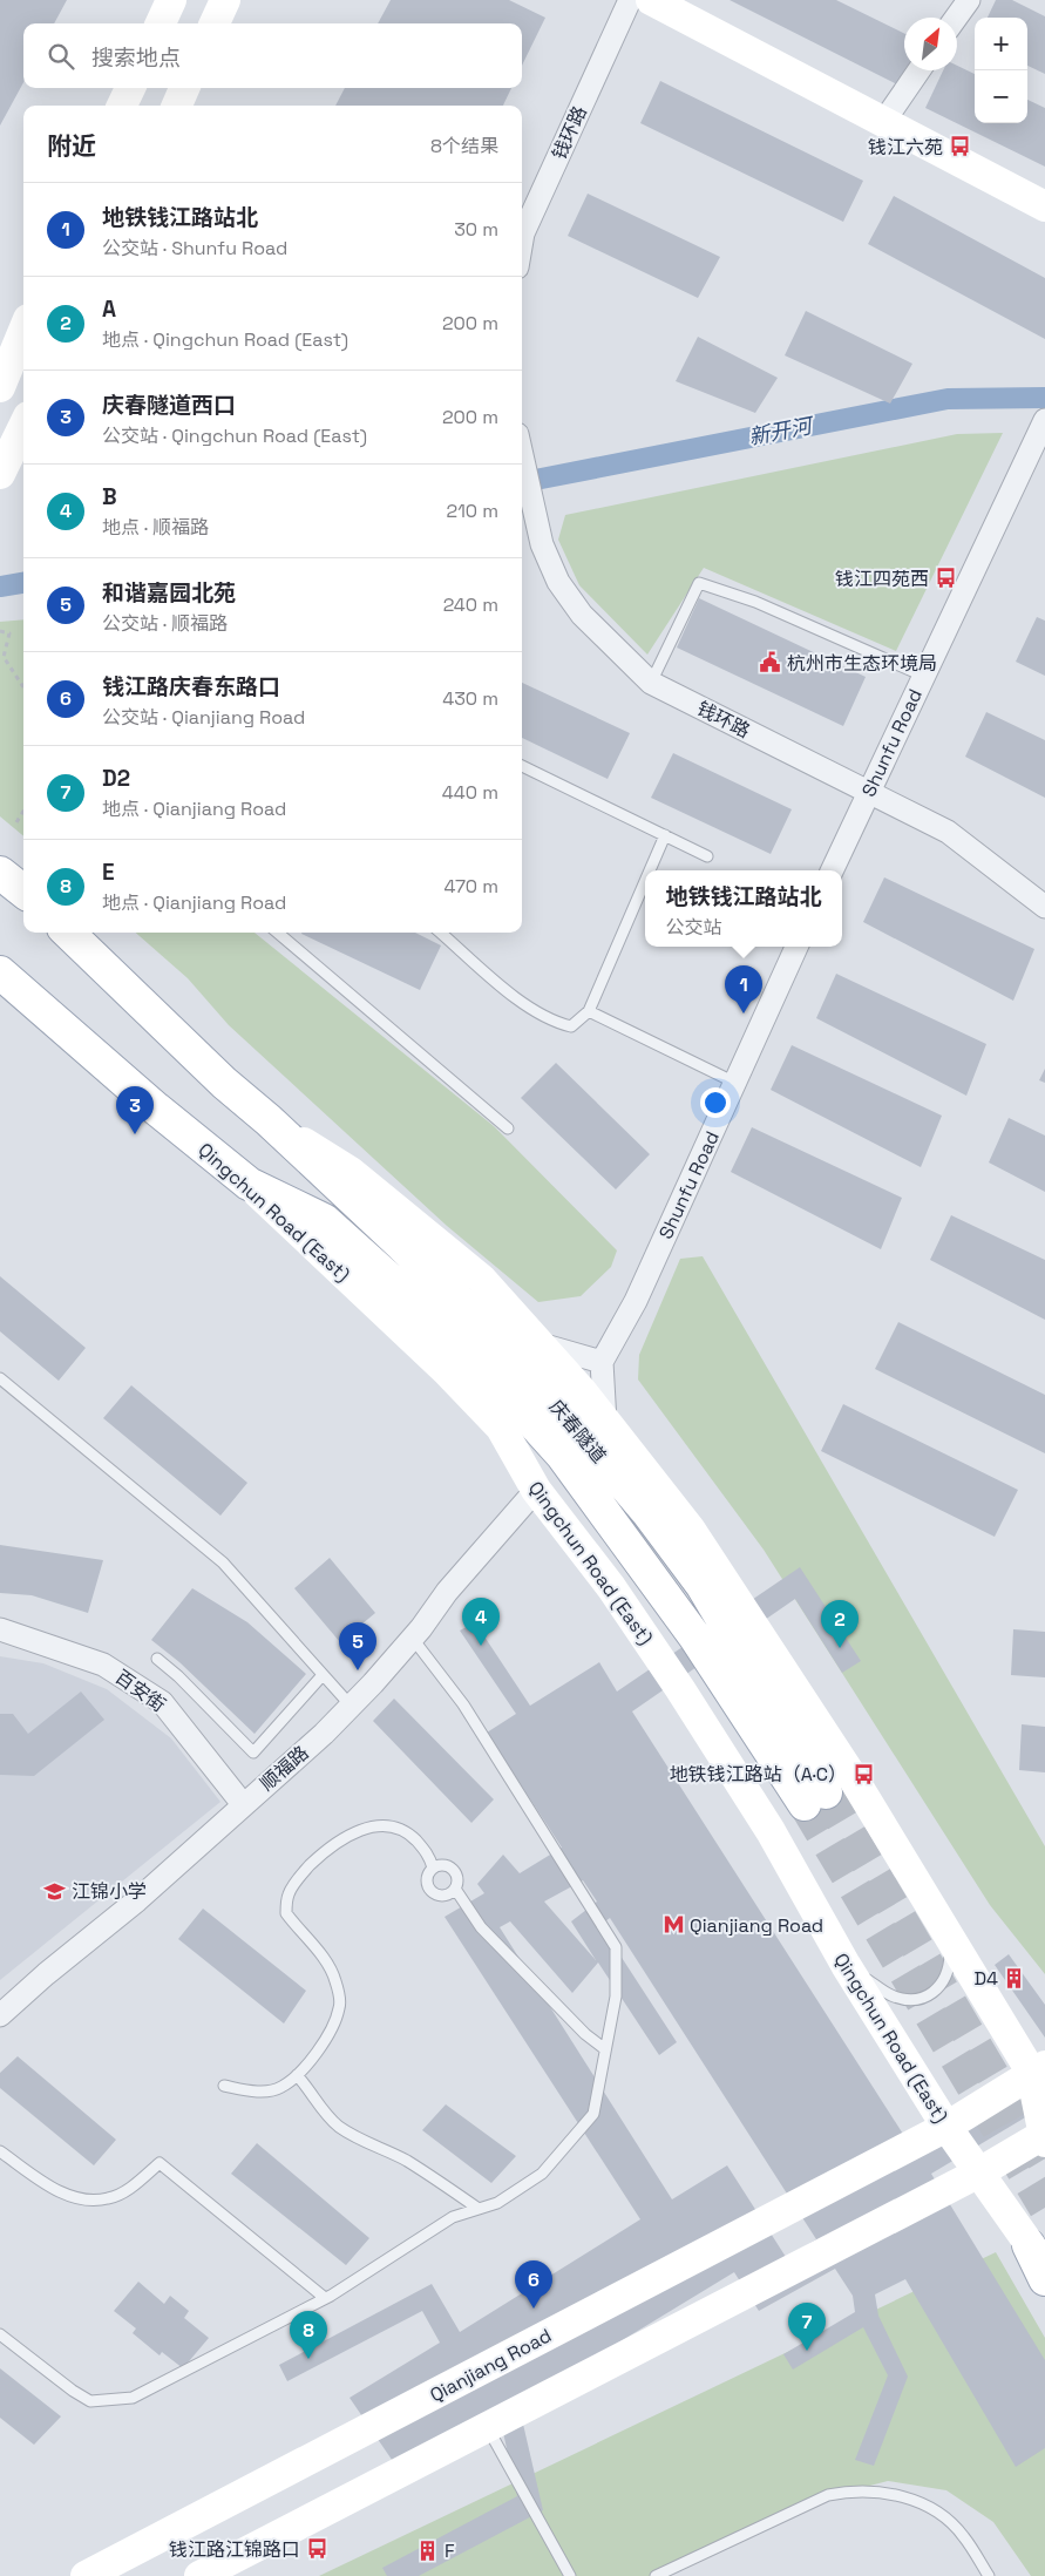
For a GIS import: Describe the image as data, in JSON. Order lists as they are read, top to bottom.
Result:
{
  "streets": {
    "main road": ["Qingchun Road (East)", "庆春隧道", "Qianjiang Road"],
    "street": [
      "钱环路",
      "Shunfu Road",
      "百安街",
      "顺福路"
    ]
  },
  "crossings": [
    ["钱环路", "Shunfu Road"],
    ["Qingchun Road (East)", "庆春隧道"],
    ["Qingchun Road (East)", "顺福路"],
    ["Qingchun Road (East)", "Qianjiang Road"],
    ["百安街", "顺福路"]
  ],
  "water": ["新开河"],
  "places": {
    "bus stop": [
      "钱江六苑",
      "钱江四苑西",
      "地铁钱江路站（A·C）",
      "钱江路江锦路口"
    ],
    "public building": ["杭州市生态环境局"],
    "school or university": ["江锦小学"],
    "metro station": ["Qianjiang Road"],
    "building": ["D4", "F"]
  },
  "north": "top right",
  "page": {
    "map_buttons": ["+", "−"],
    "search": "搜索地点",
    "heading": ["附近", "8个结果"],
    "list": [
      {
        "mark": "1",
        "name": "地铁钱江路站北",
        "note": "公交站 · Shunfu Road",
        "value": "30 m"
      },
      {
        "mark": "2",
        "name": "A",
        "note": "地点 · Qingchun Road (East)",
        "value": "200 m"
      },
      {
        "mark": "3",
        "name": "庆春隧道西口",
        "note": "公交站 · Qingchun Road (East)",
        "value": "200 m"
      },
      {
        "mark": "4",
        "name": "B",
        "note": "地点 · 顺福路",
        "value": "210 m"
      },
      {
        "mark": "5",
        "name": "和谐嘉园北苑",
        "note": "公交站 · 顺福路",
        "value": "240 m"
      },
      {
        "mark": "6",
        "name": "钱江路庆春东路口",
        "note": "公交站 · Qianjiang Road",
        "value": "430 m"
      },
      {
        "mark": "7",
        "name": "D2",
        "note": "地点 · Qianjiang Road",
        "value": "440 m"
      },
      {
        "mark": "8",
        "name": "E",
        "note": "地点 · Qianjiang Road",
        "value": "470 m"
      }
    ],
    "popup": ["地铁钱江路站北", "公交站"],
    "pins": [
      "1",
      "3",
      "4",
      "2",
      "5",
      "6",
      "7",
      "8"
    ]
  }
}
